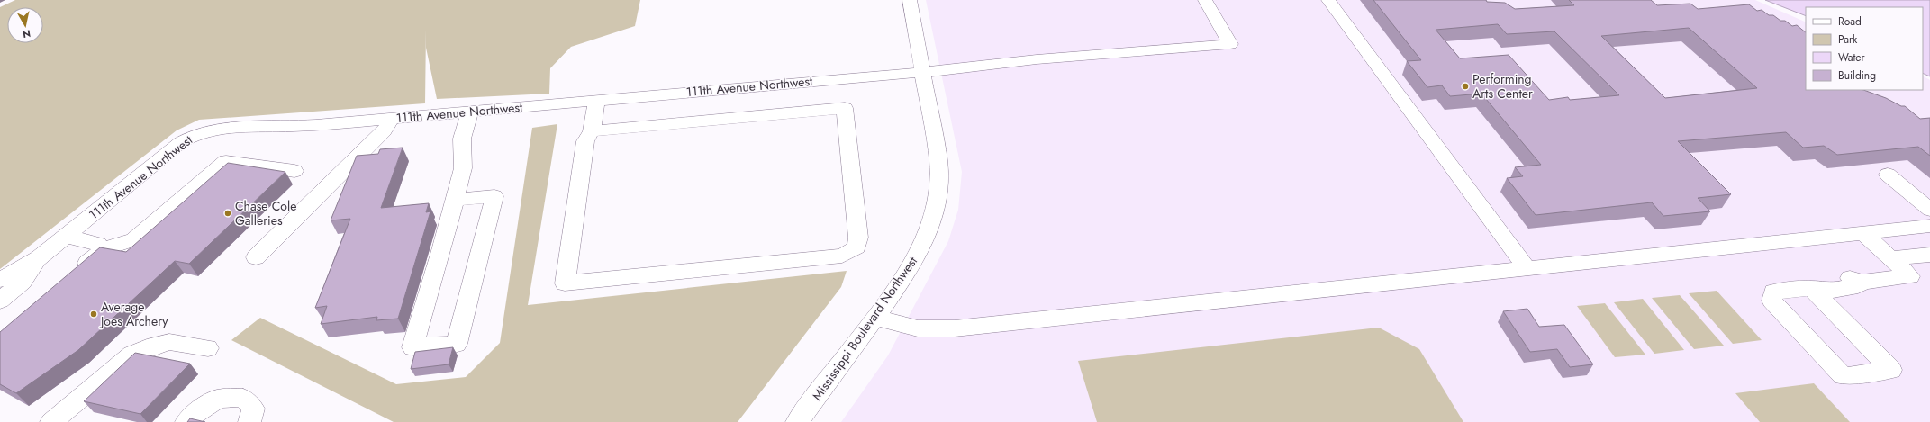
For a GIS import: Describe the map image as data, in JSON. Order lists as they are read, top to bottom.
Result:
{
  "streets": {
    "street": ["111th Avenue Northwest", "Mississippi Boulevard Northwest"]
  },
  "crossings": [
    ["111th Avenue Northwest", "Mississippi Boulevard Northwest"]
  ],
  "places": ["Performing Arts Center", "Chase Cole Galleries", "Average Joes Archery"],
  "legend": [
    "Road",
    "Park",
    "Water",
    "Building"
  ],
  "north": "bottom"
}
